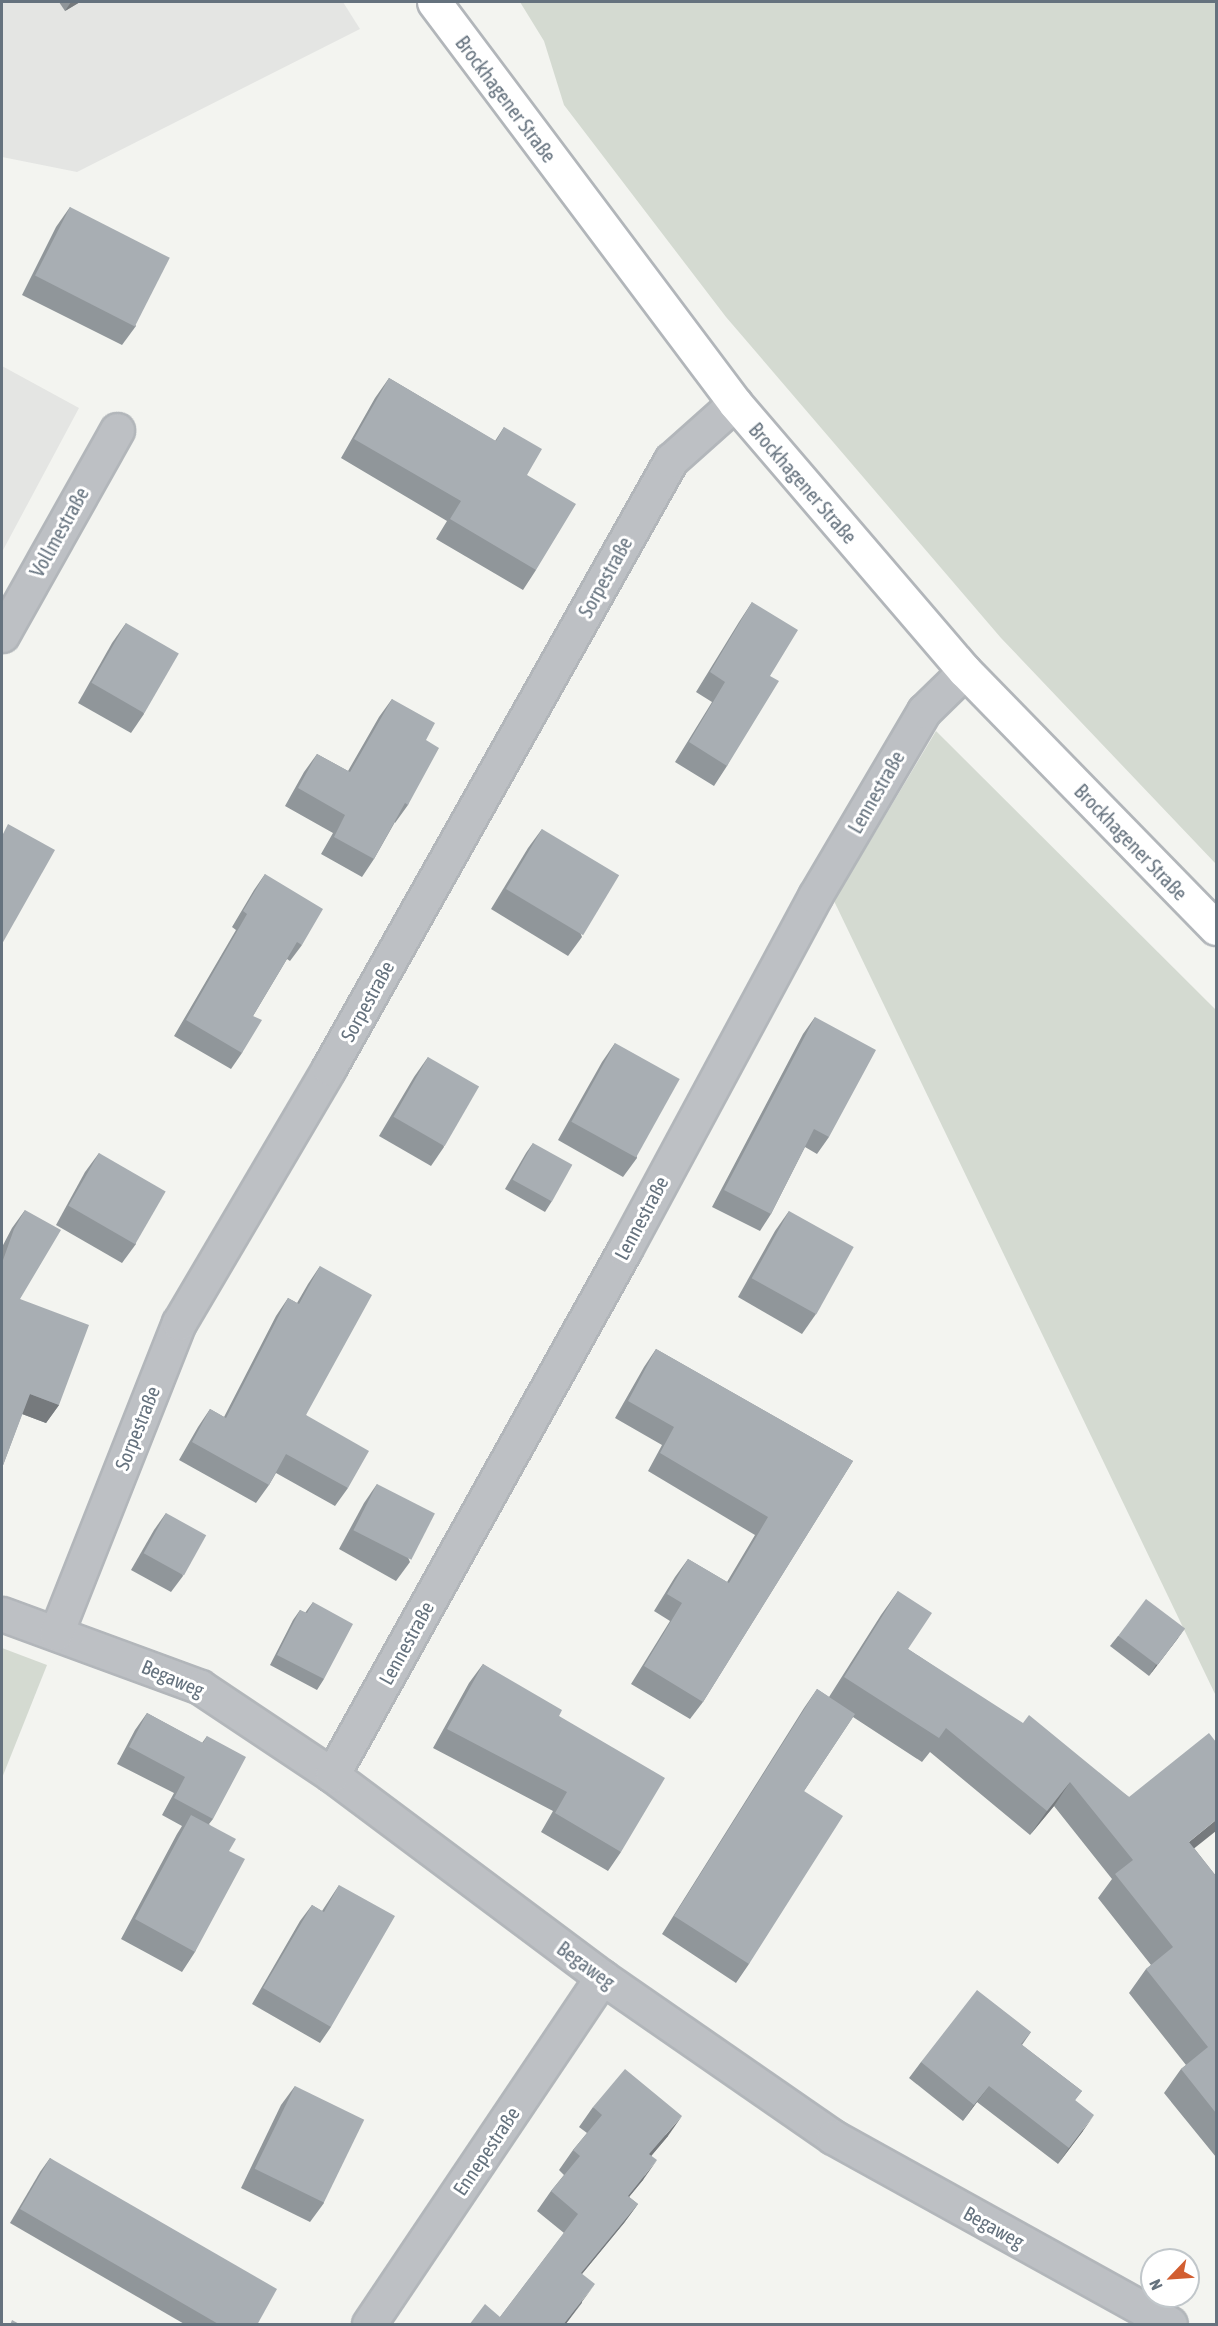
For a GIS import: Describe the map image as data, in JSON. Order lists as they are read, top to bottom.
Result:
{
  "streets": {
    "main road": ["Brockhagener Straße"],
    "street": [
      "Vollmestraße",
      "Sorpestraße",
      "Lennestraße",
      "Begaweg",
      "Ennepestraße"
    ]
  },
  "crossings": [
    ["Brockhagener Straße", "Sorpestraße"],
    ["Brockhagener Straße", "Lennestraße"],
    ["Sorpestraße", "Begaweg"],
    ["Lennestraße", "Begaweg"],
    ["Begaweg", "Ennepestraße"]
  ],
  "north": "bottom left"
}
